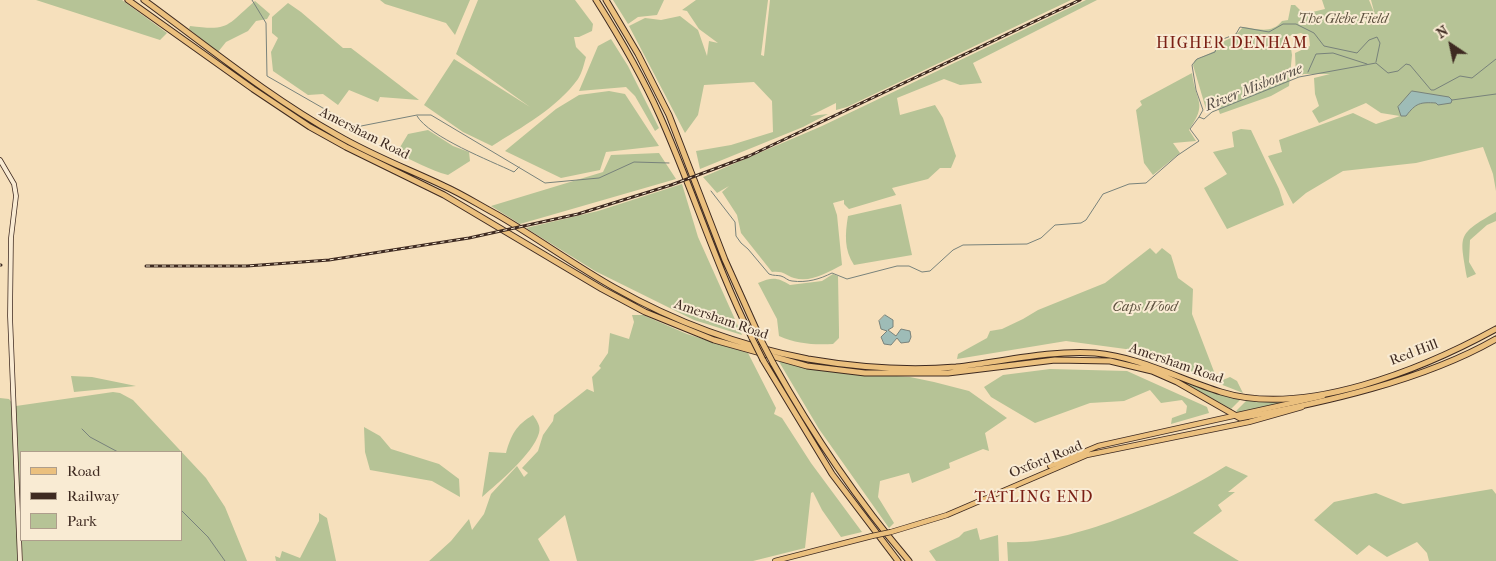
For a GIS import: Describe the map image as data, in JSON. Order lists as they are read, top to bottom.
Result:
{
  "streets": {
    "highway": ["Amersham Road", "Red Hill"],
    "main road": ["Oxford Road"]
  },
  "crossings": [
    ["Amersham Road", "Red Hill"],
    ["Red Hill", "Oxford Road"]
  ],
  "districts": ["HIGHER DENHAM", "TATLING END"],
  "water": ["River Misbourne"],
  "parks": ["The Glebe Field", "Caps Wood"],
  "legend": ["Road", "Railway", "Park"],
  "north": "top left"
}
